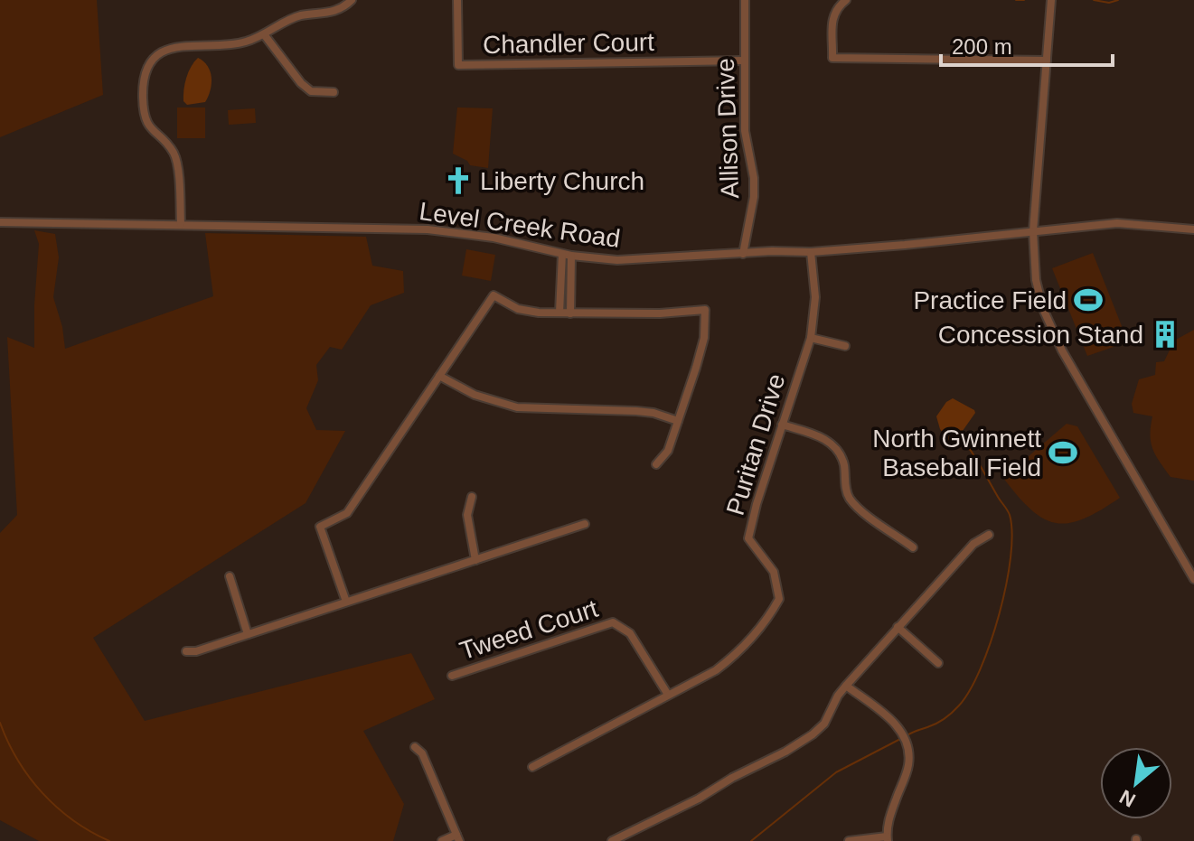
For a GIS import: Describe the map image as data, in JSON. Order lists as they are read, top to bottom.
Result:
{
  "streets": {
    "street": [
      "Chandler Court",
      "Allison Drive",
      "Level Creek Road",
      "Puritan Drive",
      "Tweed Court"
    ]
  },
  "crossings": [
    ["Chandler Court", "Allison Drive"],
    ["Allison Drive", "Level Creek Road"],
    ["Level Creek Road", "Puritan Drive"],
    ["Puritan Drive", "Tweed Court"]
  ],
  "places": {
    "church": ["Liberty Church"],
    "sports": ["Practice Field", "North Gwinnett Baseball Field"],
    "building": ["Concession Stand"]
  },
  "scale_bar": "200 m",
  "north": "bottom left"
}
